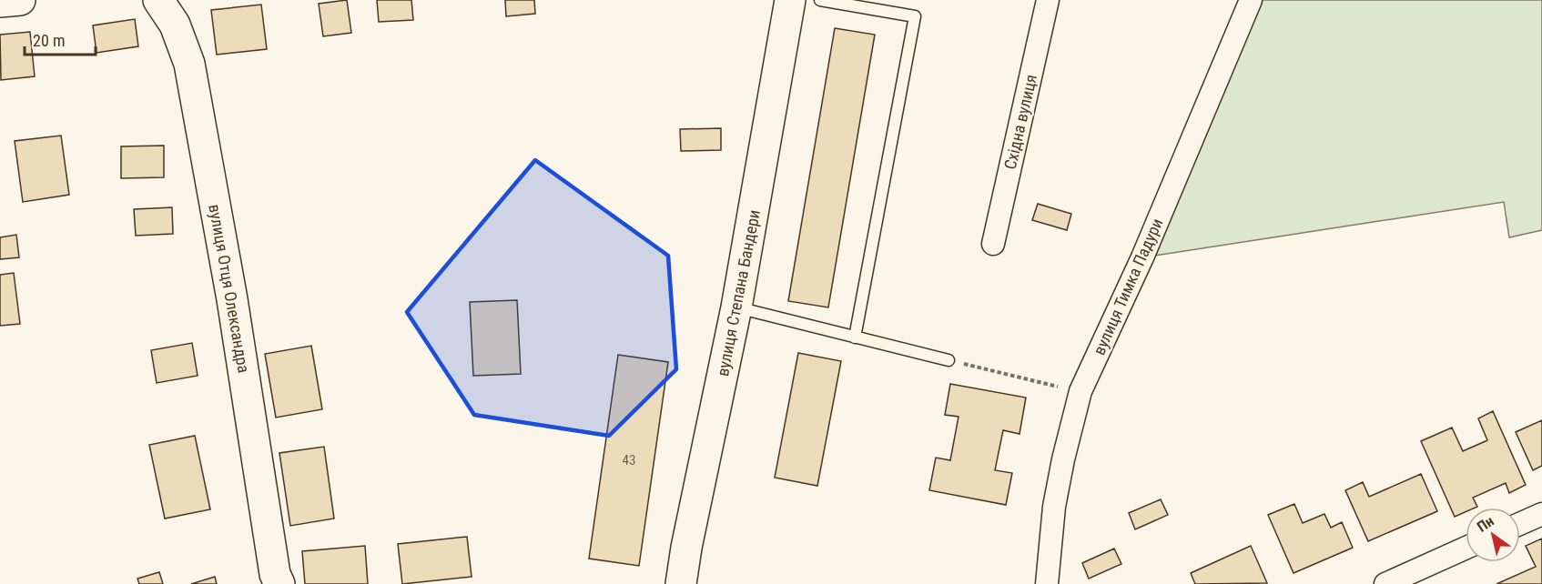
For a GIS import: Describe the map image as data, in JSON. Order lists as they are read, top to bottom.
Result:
{
  "streets": {
    "street": [
      "Східна вулиця",
      "вулиця Тимка Падури",
      "вулиця Отця Олександра",
      "вулиця Степана Бандери"
    ]
  },
  "house_numbers": ["43"],
  "scale_bar": "20 m",
  "north": "top left"
}
